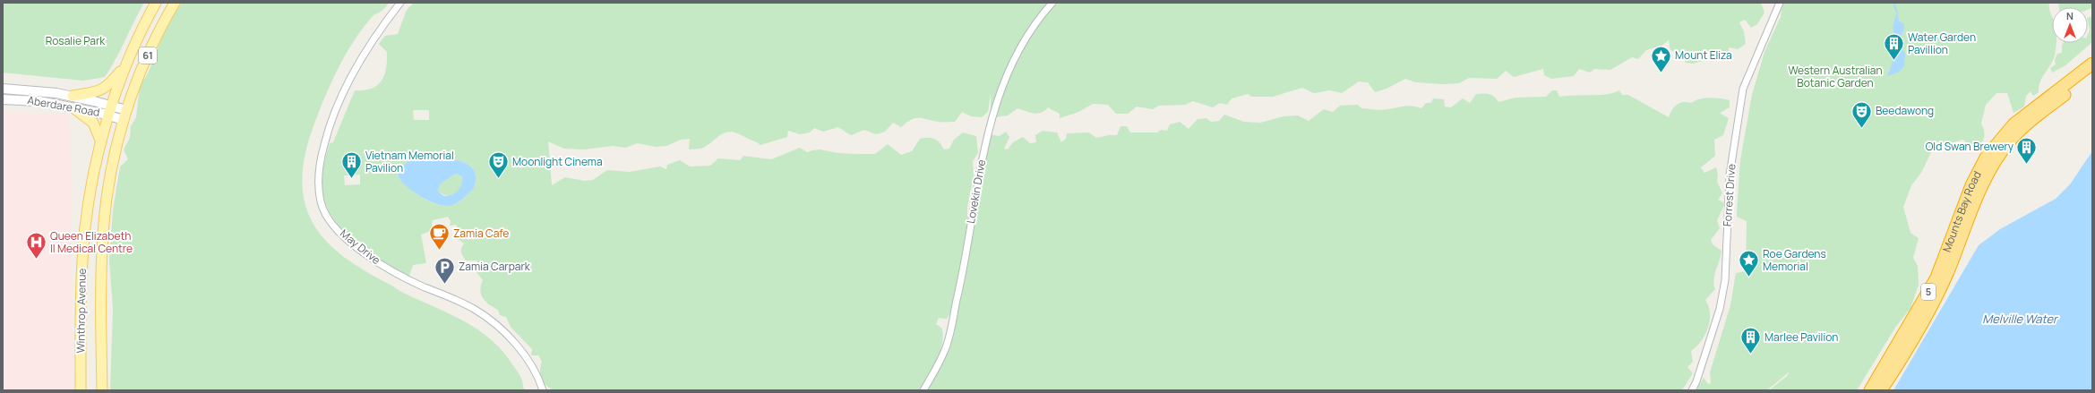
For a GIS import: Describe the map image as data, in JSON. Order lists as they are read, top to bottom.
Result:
{
  "streets": {
    "highway": ["Mounts Bay Road", "5"],
    "main road": ["61", "Aberdare Road", "Winthrop Avenue"],
    "street": ["Lovekin Drive", "Forrest Drive", "May Drive"]
  },
  "crossings": [
    ["61", "Aberdare Road"],
    ["61", "Winthrop Avenue"],
    ["Aberdare Road", "Winthrop Avenue"]
  ],
  "water": ["Melville Water"],
  "parks": ["Rosalie Park", "Western Australian Botanic Garden"],
  "places": {
    "building": [
      "Water Garden Pavillion",
      "Old Swan Brewery",
      "Vietnam Memorial Pavilion",
      "Marlee Pavilion"
    ],
    "place": ["Mount Eliza", "Roe Gardens Memorial"],
    "theatre": ["Beedawong", "Moonlight Cinema"],
    "cafe": ["Zamia Cafe"],
    "hospital": ["Queen Elizabeth II Medical Centre"],
    "parking": ["Zamia Carpark"]
  },
  "north": "top"
}
